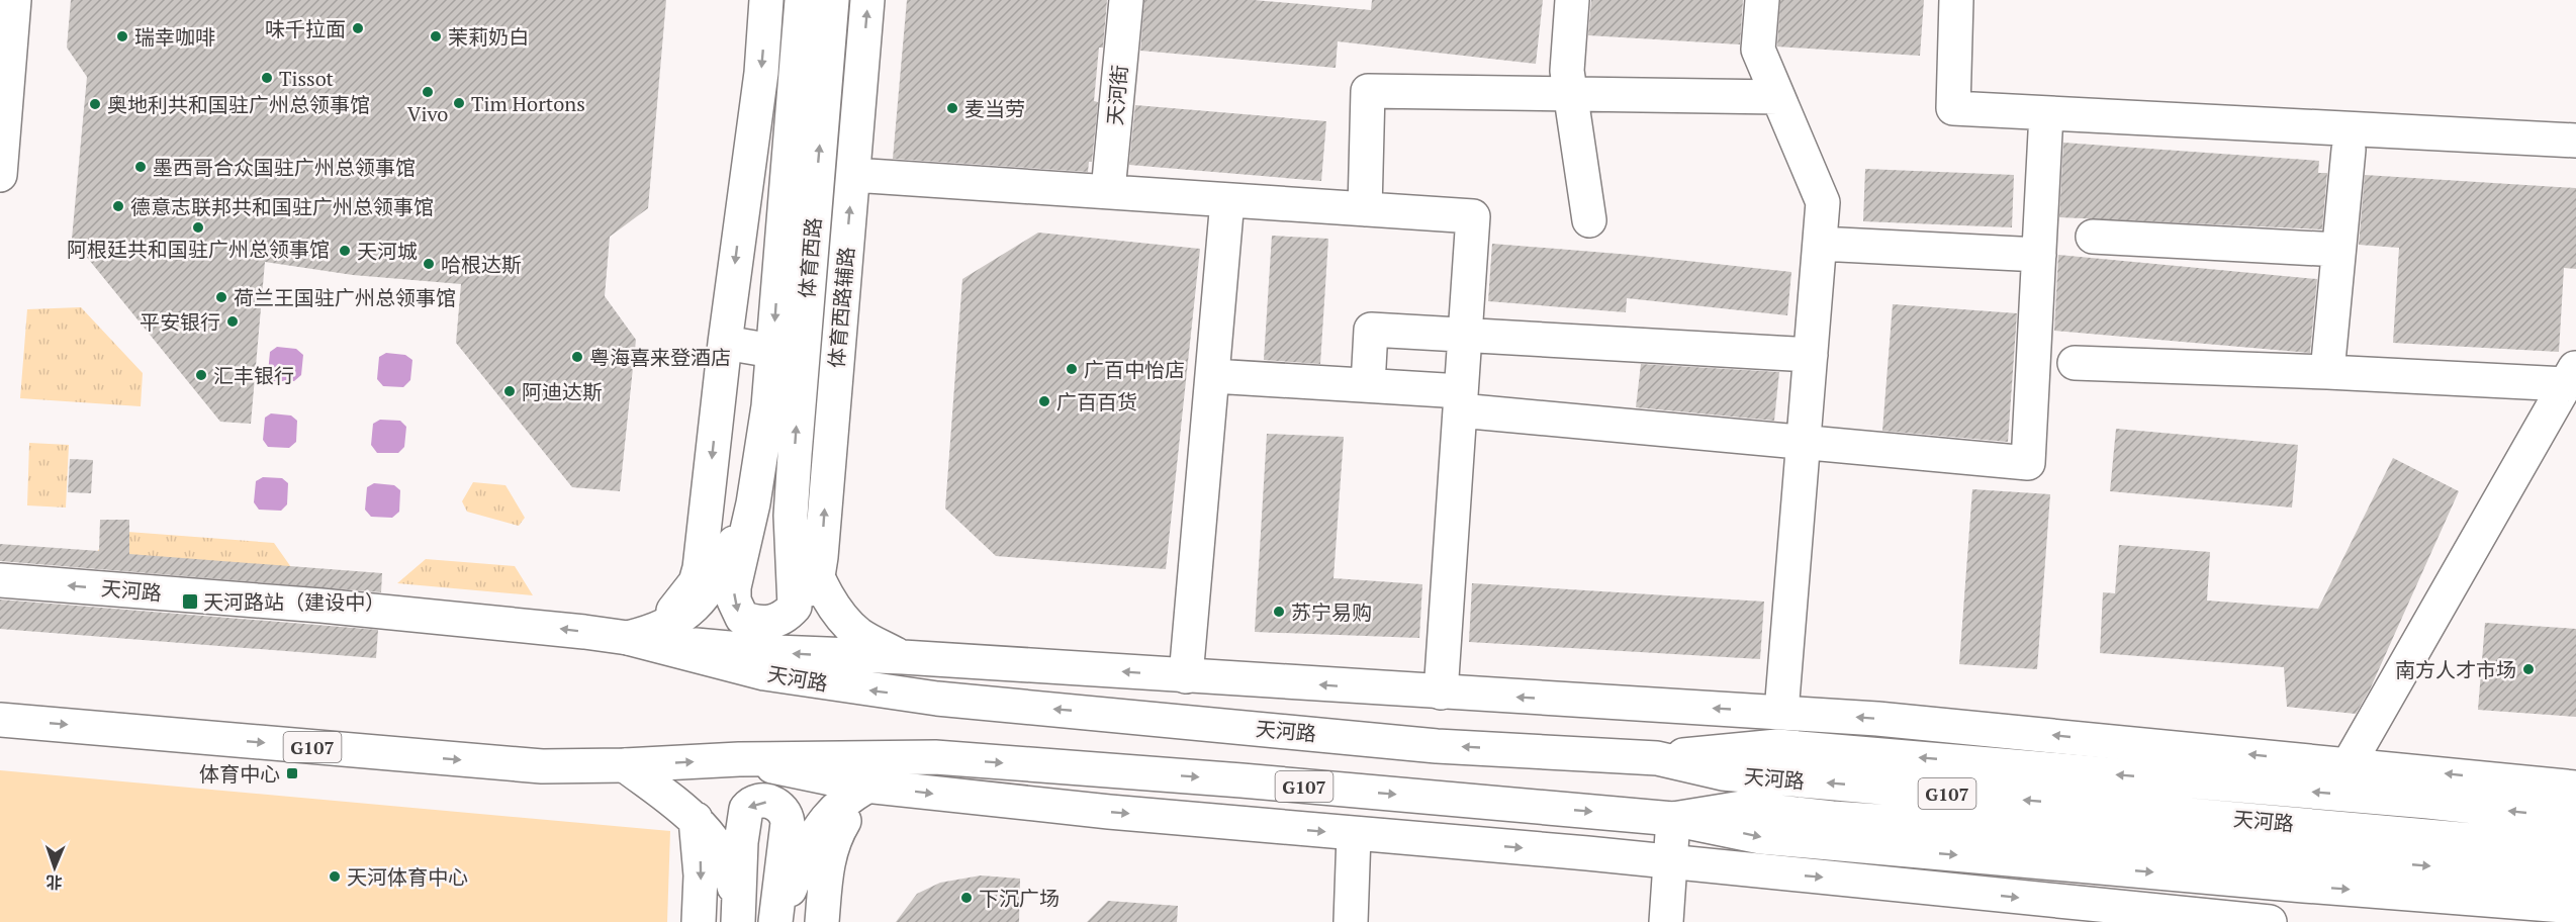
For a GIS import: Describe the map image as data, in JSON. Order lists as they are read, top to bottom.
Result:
{
  "streets": {
    "main road": [
      "天河街",
      "体育西路",
      "体育西路辅路",
      "天河路",
      "G107"
    ]
  },
  "places": {
    "other": [
      "味千拉面",
      "瑞幸咖啡",
      "茉莉奶白",
      "Tissot",
      "Vivo",
      "Tim Hortons",
      "奥地利共和国驻广州总领事馆",
      "麦当劳",
      "墨西哥合众国驻广州总领事馆",
      "德意志联邦共和国驻广州总领事馆",
      "阿根廷共和国驻广州总领事馆",
      "天河城",
      "哈根达斯",
      "荷兰王国驻广州总领事馆",
      "平安银行",
      "粤海喜来登酒店",
      "广百中怡店",
      "汇丰银行",
      "阿迪达斯",
      "广百百货",
      "苏宁易购",
      "南方人才市场",
      "天河体育中心",
      "下沉广场"
    ],
    "transit": ["天河路站（建设中）", "体育中心"]
  },
  "north": "bottom"
}
